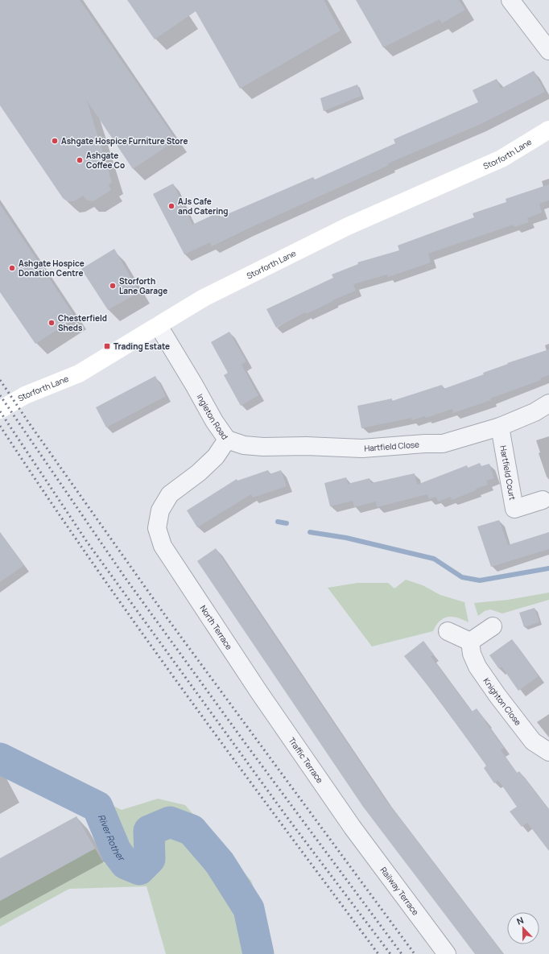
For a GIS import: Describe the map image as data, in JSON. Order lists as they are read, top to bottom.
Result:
{
  "streets": {
    "street": [
      "Storforth Lane",
      "Ingleton Road",
      "Hartfield Close",
      "Hartfield Court",
      "North Terrace",
      "Knighton Close",
      "Traffic Terrace",
      "Railway Terrace"
    ]
  },
  "crossings": [
    ["Storforth Lane", "Ingleton Road"],
    ["Ingleton Road", "Hartfield Close"],
    ["Ingleton Road", "North Terrace"],
    ["Hartfield Close", "Hartfield Court"],
    ["North Terrace", "Traffic Terrace"],
    ["Traffic Terrace", "Railway Terrace"]
  ],
  "water": ["River Rother"],
  "places": {
    "other": [
      "Ashgate Hospice Furniture Store",
      "Ashgate Coffee Co",
      "AJs Cafe and Catering",
      "Ashgate Hospice Donation Centre",
      "Storforth Lane Garage",
      "Chesterfield Sheds"
    ],
    "transit": ["Trading Estate"]
  },
  "north": "top"
}
